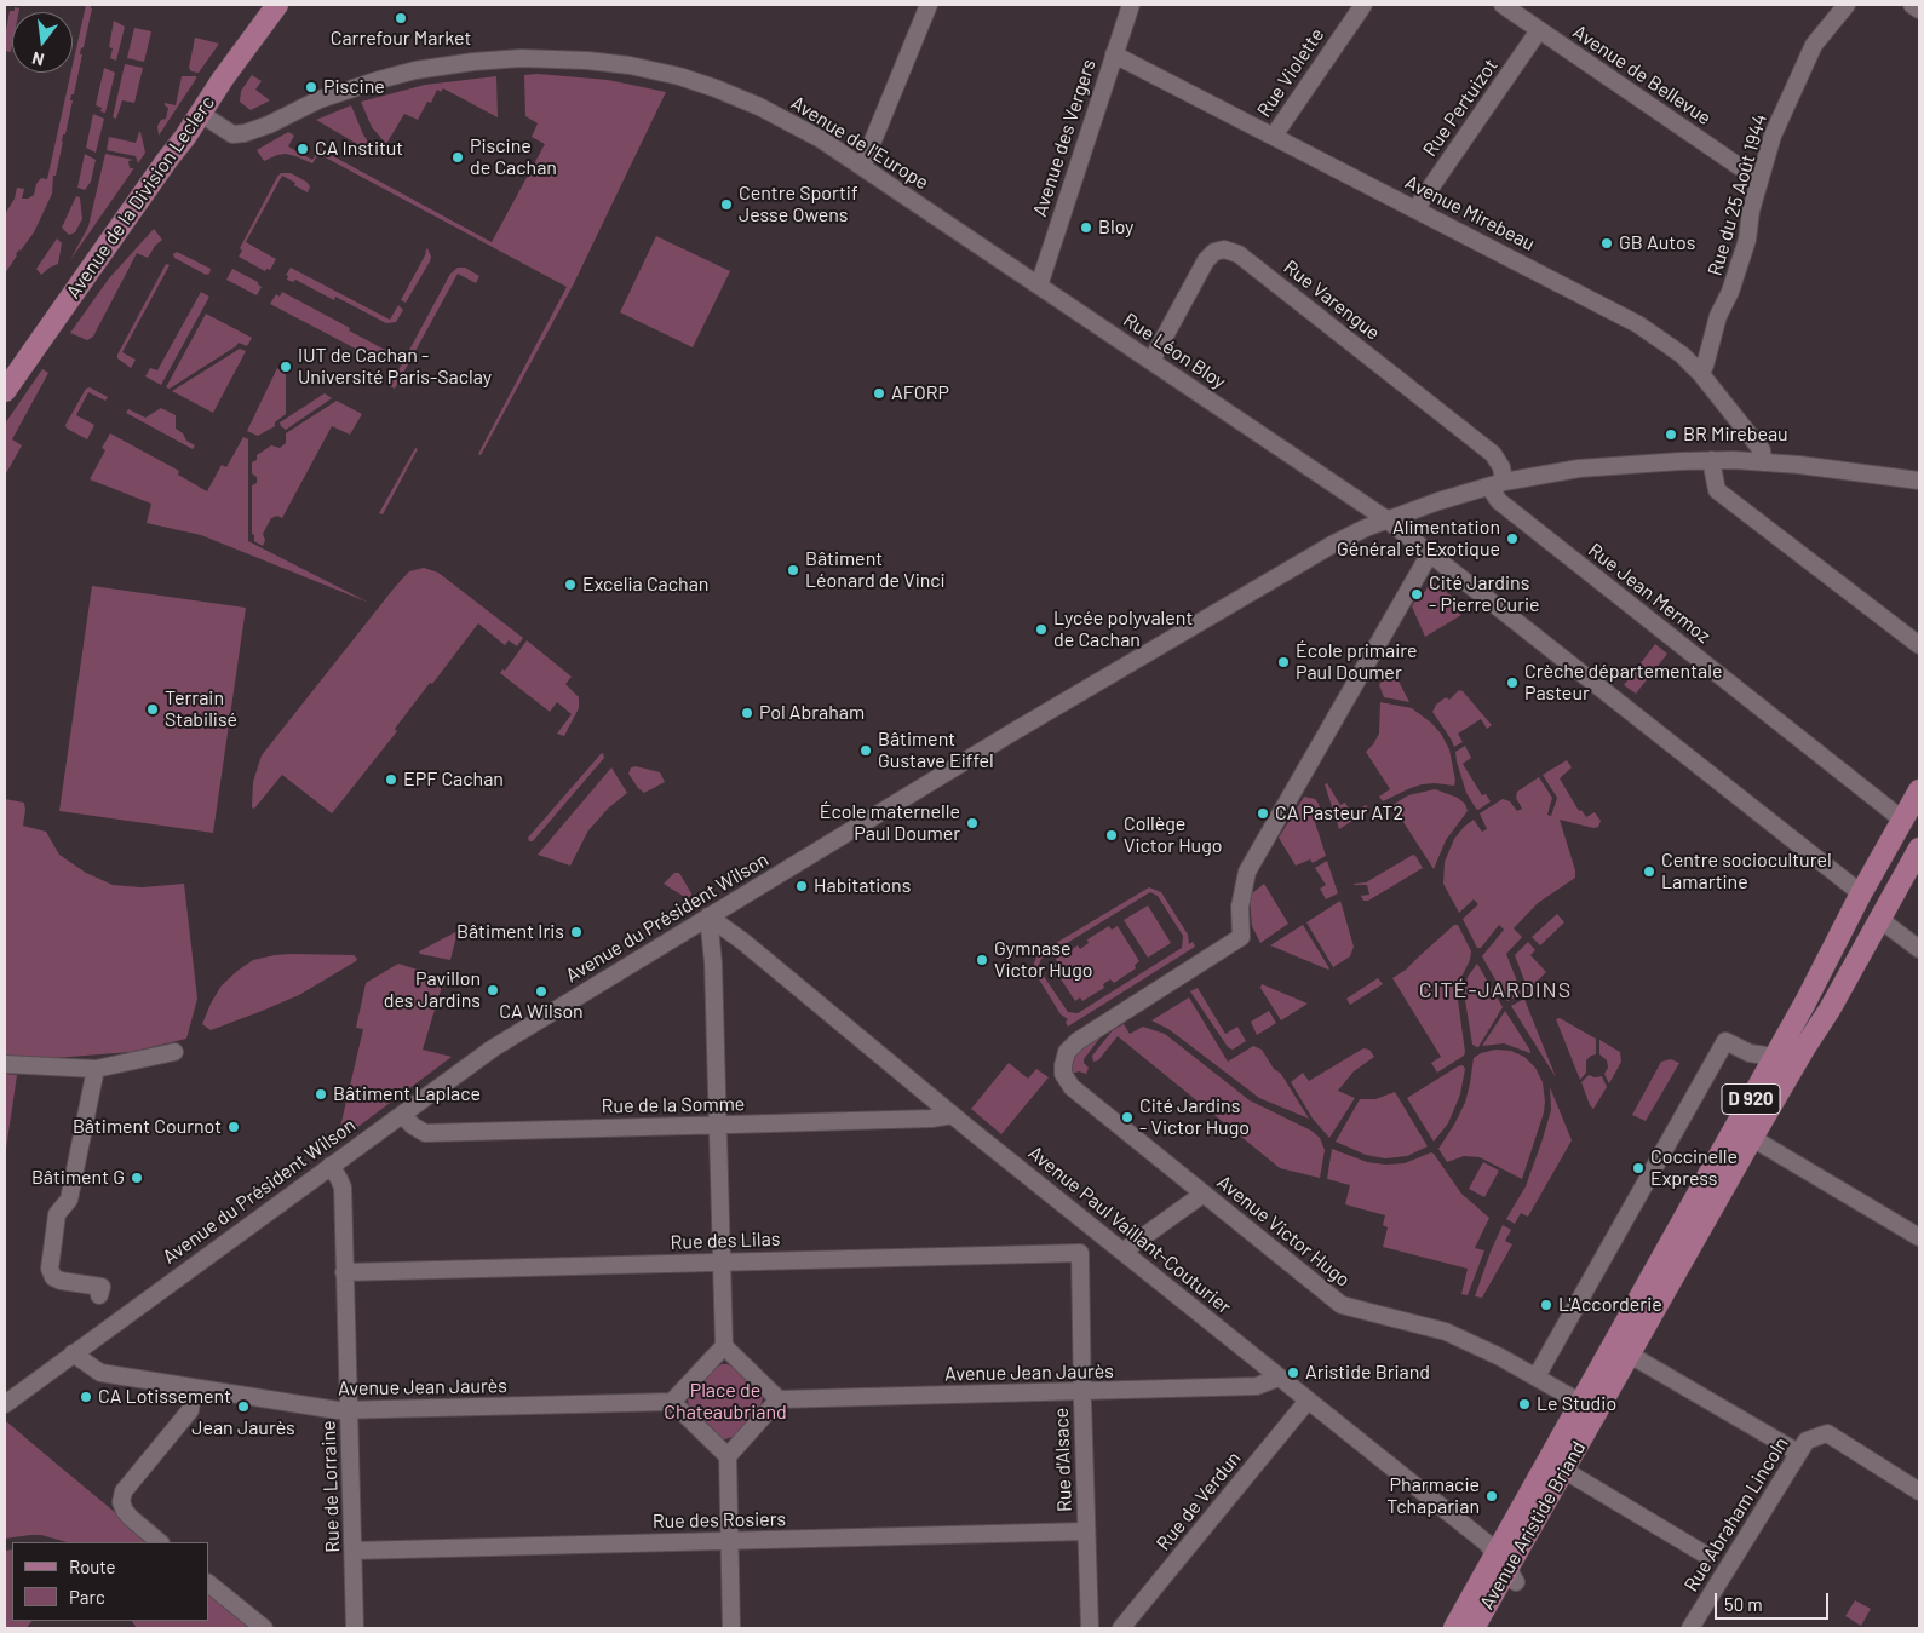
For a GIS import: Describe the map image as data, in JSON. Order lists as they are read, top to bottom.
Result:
{
  "streets": {
    "main road": ["Avenue de la Division Leclerc", "D 920", "Avenue Aristide Briand"],
    "street": [
      "Rue Violette",
      "Avenue de Bellevue",
      "Rue Pertuizot",
      "Avenue des Vergers",
      "Avenue de l'Europe",
      "Rue du 25 Août 1944",
      "Avenue Mirebeau",
      "Rue Varengue",
      "Rue Léon Bloy",
      "Rue Jean Mermoz",
      "Avenue du Président Wilson",
      "Rue de la Somme",
      "Avenue Paul Vaillant-Couturier",
      "Avenue Victor Hugo",
      "Rue des Lilas",
      "Avenue Jean Jaurès",
      "Rue d'Alsace",
      "Rue de Lorraine",
      "Rue de Verdun",
      "Rue Abraham Lincoln",
      "Rue des Rosiers"
    ]
  },
  "crossings": [
    ["Rue Violette", "Avenue Mirebeau"],
    ["Avenue de Bellevue", "Rue Pertuizot"],
    ["Avenue de Bellevue", "Rue du 25 Août 1944"],
    ["Rue Pertuizot", "Avenue Mirebeau"],
    ["Avenue des Vergers", "Avenue Mirebeau"],
    ["Avenue des Vergers", "Rue Léon Bloy"],
    ["Avenue de l'Europe", "Avenue de la Division Leclerc"],
    ["Avenue de l'Europe", "Rue Léon Bloy"],
    ["Rue du 25 Août 1944", "Avenue Mirebeau"],
    ["Rue Varengue", "Rue Léon Bloy"],
    ["Rue Varengue", "Rue Jean Mermoz"],
    ["Rue Léon Bloy", "Avenue du Président Wilson"],
    ["Rue Léon Bloy", "D 920"],
    ["Rue Léon Bloy", "Avenue Victor Hugo"],
    ["Rue Léon Bloy", "Avenue Aristide Briand"],
    ["Rue Jean Mermoz", "D 920"],
    ["Avenue du Président Wilson", "Rue de la Somme"],
    ["Avenue du Président Wilson", "Avenue Paul Vaillant-Couturier"],
    ["Avenue du Président Wilson", "Avenue Jean Jaurès"],
    ["Avenue du Président Wilson", "Rue de Lorraine"],
    ["D 920", "Avenue Aristide Briand"],
    ["Rue de la Somme", "Avenue Paul Vaillant-Couturier"],
    ["Avenue Paul Vaillant-Couturier", "Avenue Jean Jaurès"],
    ["Avenue Paul Vaillant-Couturier", "Rue de Verdun"],
    ["Avenue Paul Vaillant-Couturier", "Avenue Aristide Briand"],
    ["Avenue Victor Hugo", "Avenue Aristide Briand"],
    ["Rue des Lilas", "Rue d'Alsace"],
    ["Rue des Lilas", "Rue de Lorraine"],
    ["Avenue Jean Jaurès", "Rue d'Alsace"],
    ["Avenue Jean Jaurès", "Rue de Lorraine"],
    ["Rue d'Alsace", "Rue des Rosiers"],
    ["Rue de Lorraine", "Rue des Rosiers"]
  ],
  "districts": ["CITÉ-JARDINS"],
  "parks": ["Place de Chateaubriand"],
  "places": [
    "Carrefour Market",
    "Piscine",
    "CA Institut",
    "Piscine de Cachan",
    "Centre Sportif Jesse Owens",
    "Bloy",
    "GB Autos",
    "IUT de Cachan - Université Paris-Saclay",
    "AFORP",
    "BR Mirebeau",
    "Alimentation Général et Exotique",
    "Bâtiment Léonard de Vinci",
    "Excelia Cachan",
    "Cité Jardins - Pierre Curie",
    "Lycée polyvalent de Cachan",
    "École primaire Paul Doumer",
    "Crèche départementale Pasteur",
    "Terrain Stabilisé",
    "Pol Abraham",
    "Bâtiment Gustave Eiffel",
    "EPF Cachan",
    "CA Pasteur AT2",
    "École maternelle Paul Doumer",
    "Collège Victor Hugo",
    "Centre socioculturel Lamartine",
    "Habitations",
    "Bâtiment Iris",
    "Gymnase Victor Hugo",
    "Pavillon des Jardins",
    "CA Wilson",
    "Bâtiment Laplace",
    "Cité Jardins - Victor Hugo",
    "Bâtiment Cournot",
    "Coccinelle Express",
    "Bâtiment G",
    "L'Accorderie",
    "Aristide Briand",
    "CA Lotissement",
    "Le Studio",
    "Jean Jaurès",
    "Pharmacie Tchaparian"
  ],
  "legend": ["Route", "Parc"],
  "scale_bar": "50 m",
  "north": "bottom"
}
